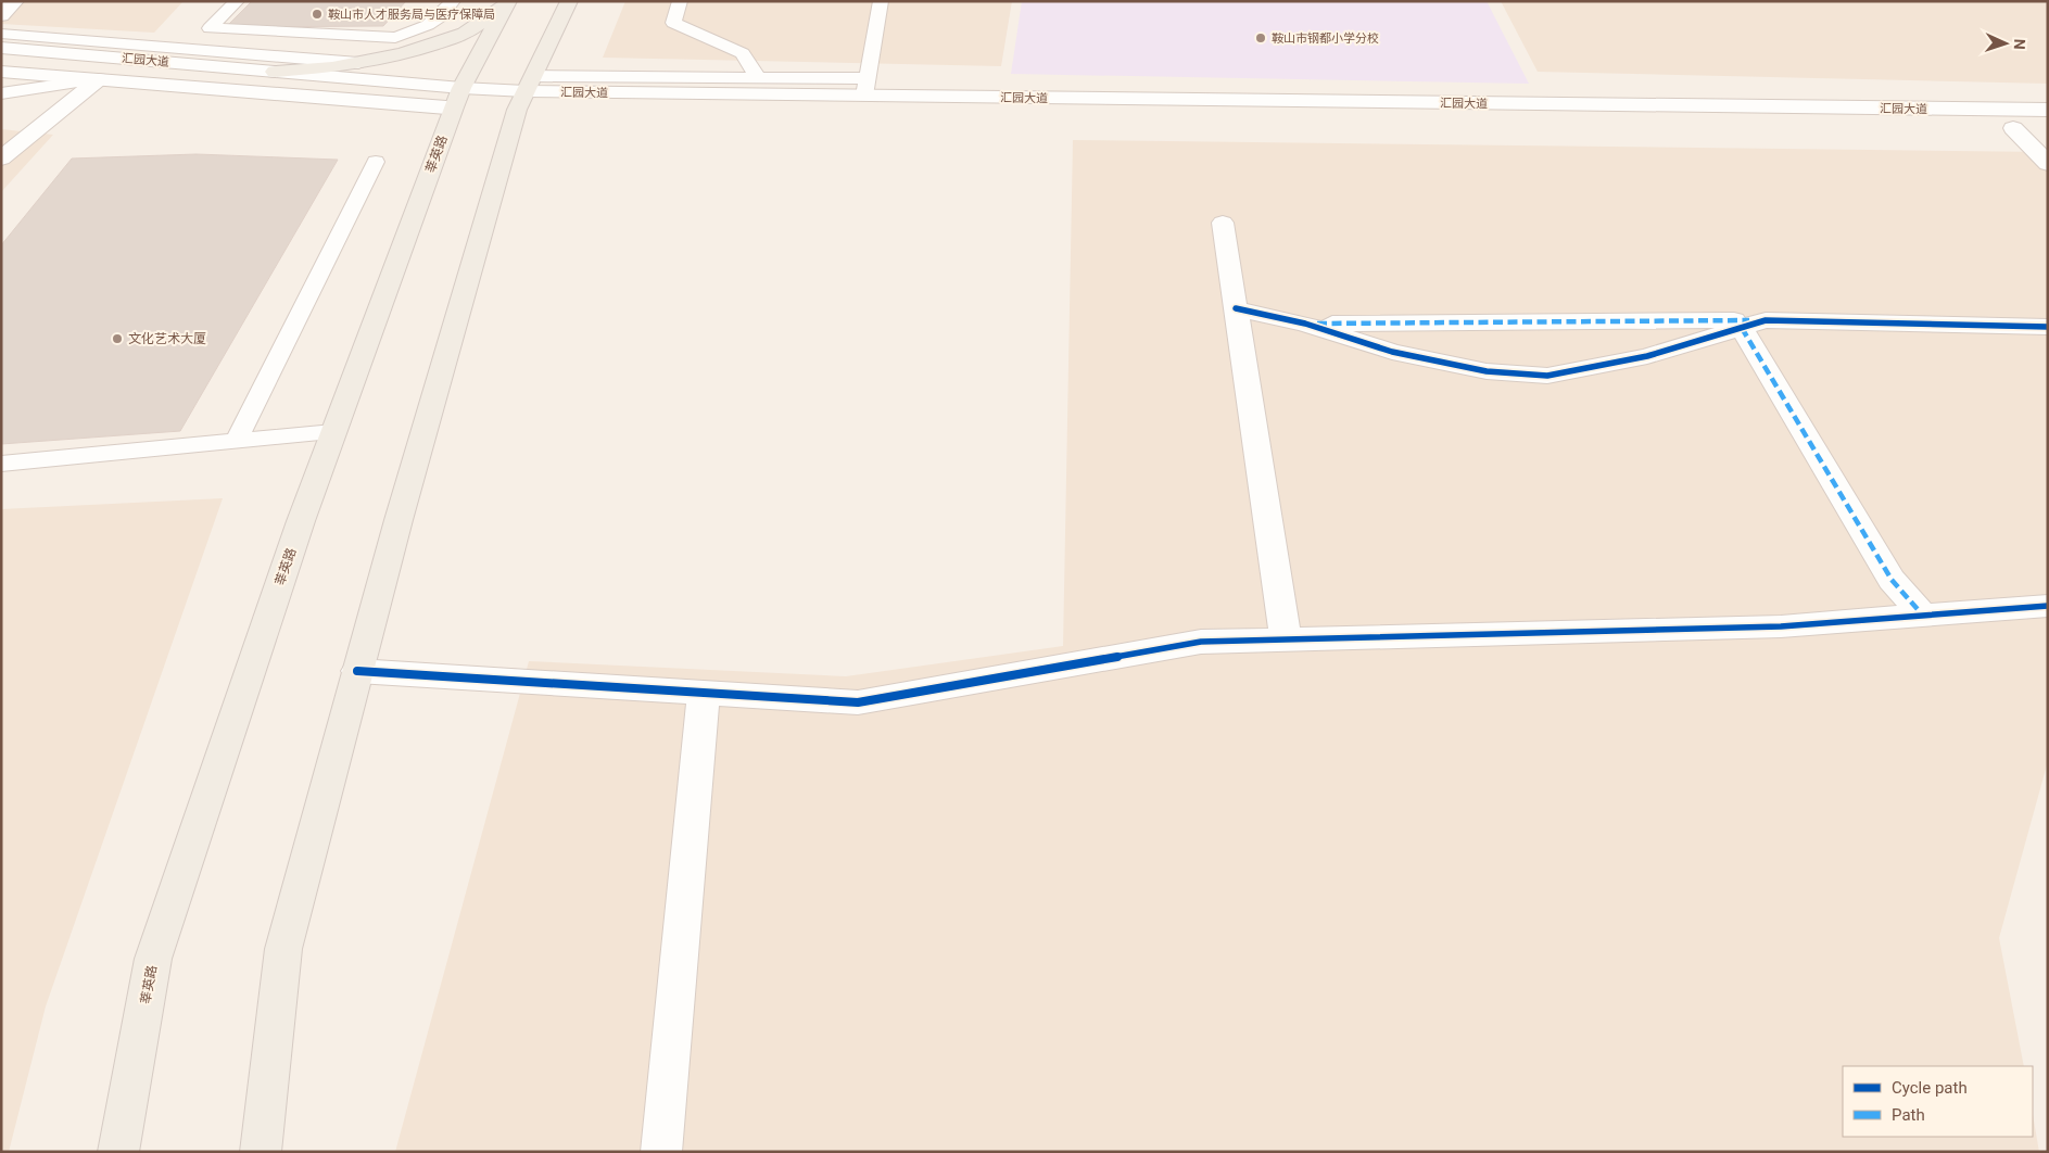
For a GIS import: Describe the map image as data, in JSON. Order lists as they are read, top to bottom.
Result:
{
  "streets": {
    "main road": ["汇园大道", "莘英路"]
  },
  "crossings": [
    ["汇园大道", "莘英路"]
  ],
  "places": ["鞍山市人才服务局与医疗保障局", "鞍山市钢都小学分校", "文化艺术大厦"],
  "legend": ["Cycle path", "Path"],
  "north": "right"
}
